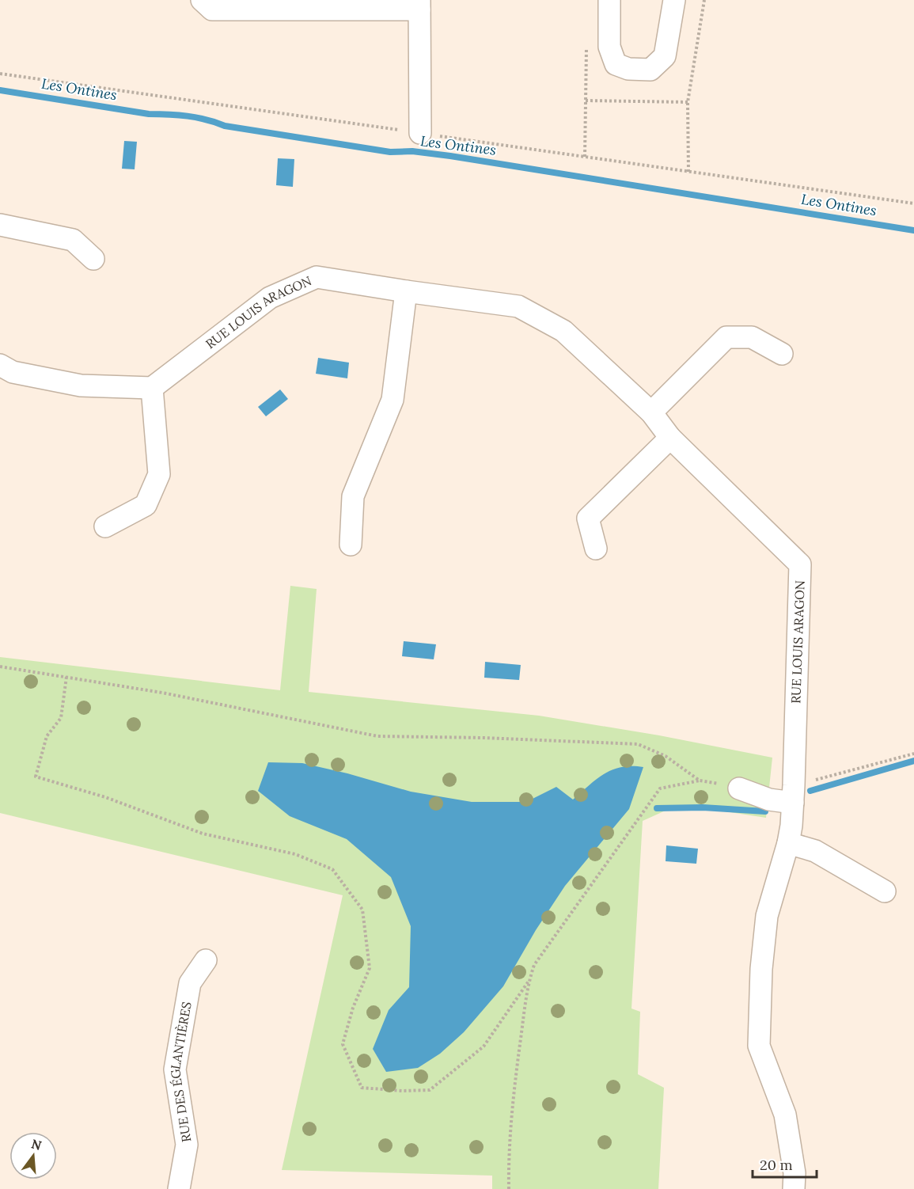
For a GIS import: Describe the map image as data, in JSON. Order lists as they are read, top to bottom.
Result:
{
  "streets": {
    "street": ["RUE LOUIS ARAGON", "RUE DES ÉGLANTIÈRES"]
  },
  "water": ["Les Ontines"],
  "scale_bar": "20 m",
  "north": "top"
}
